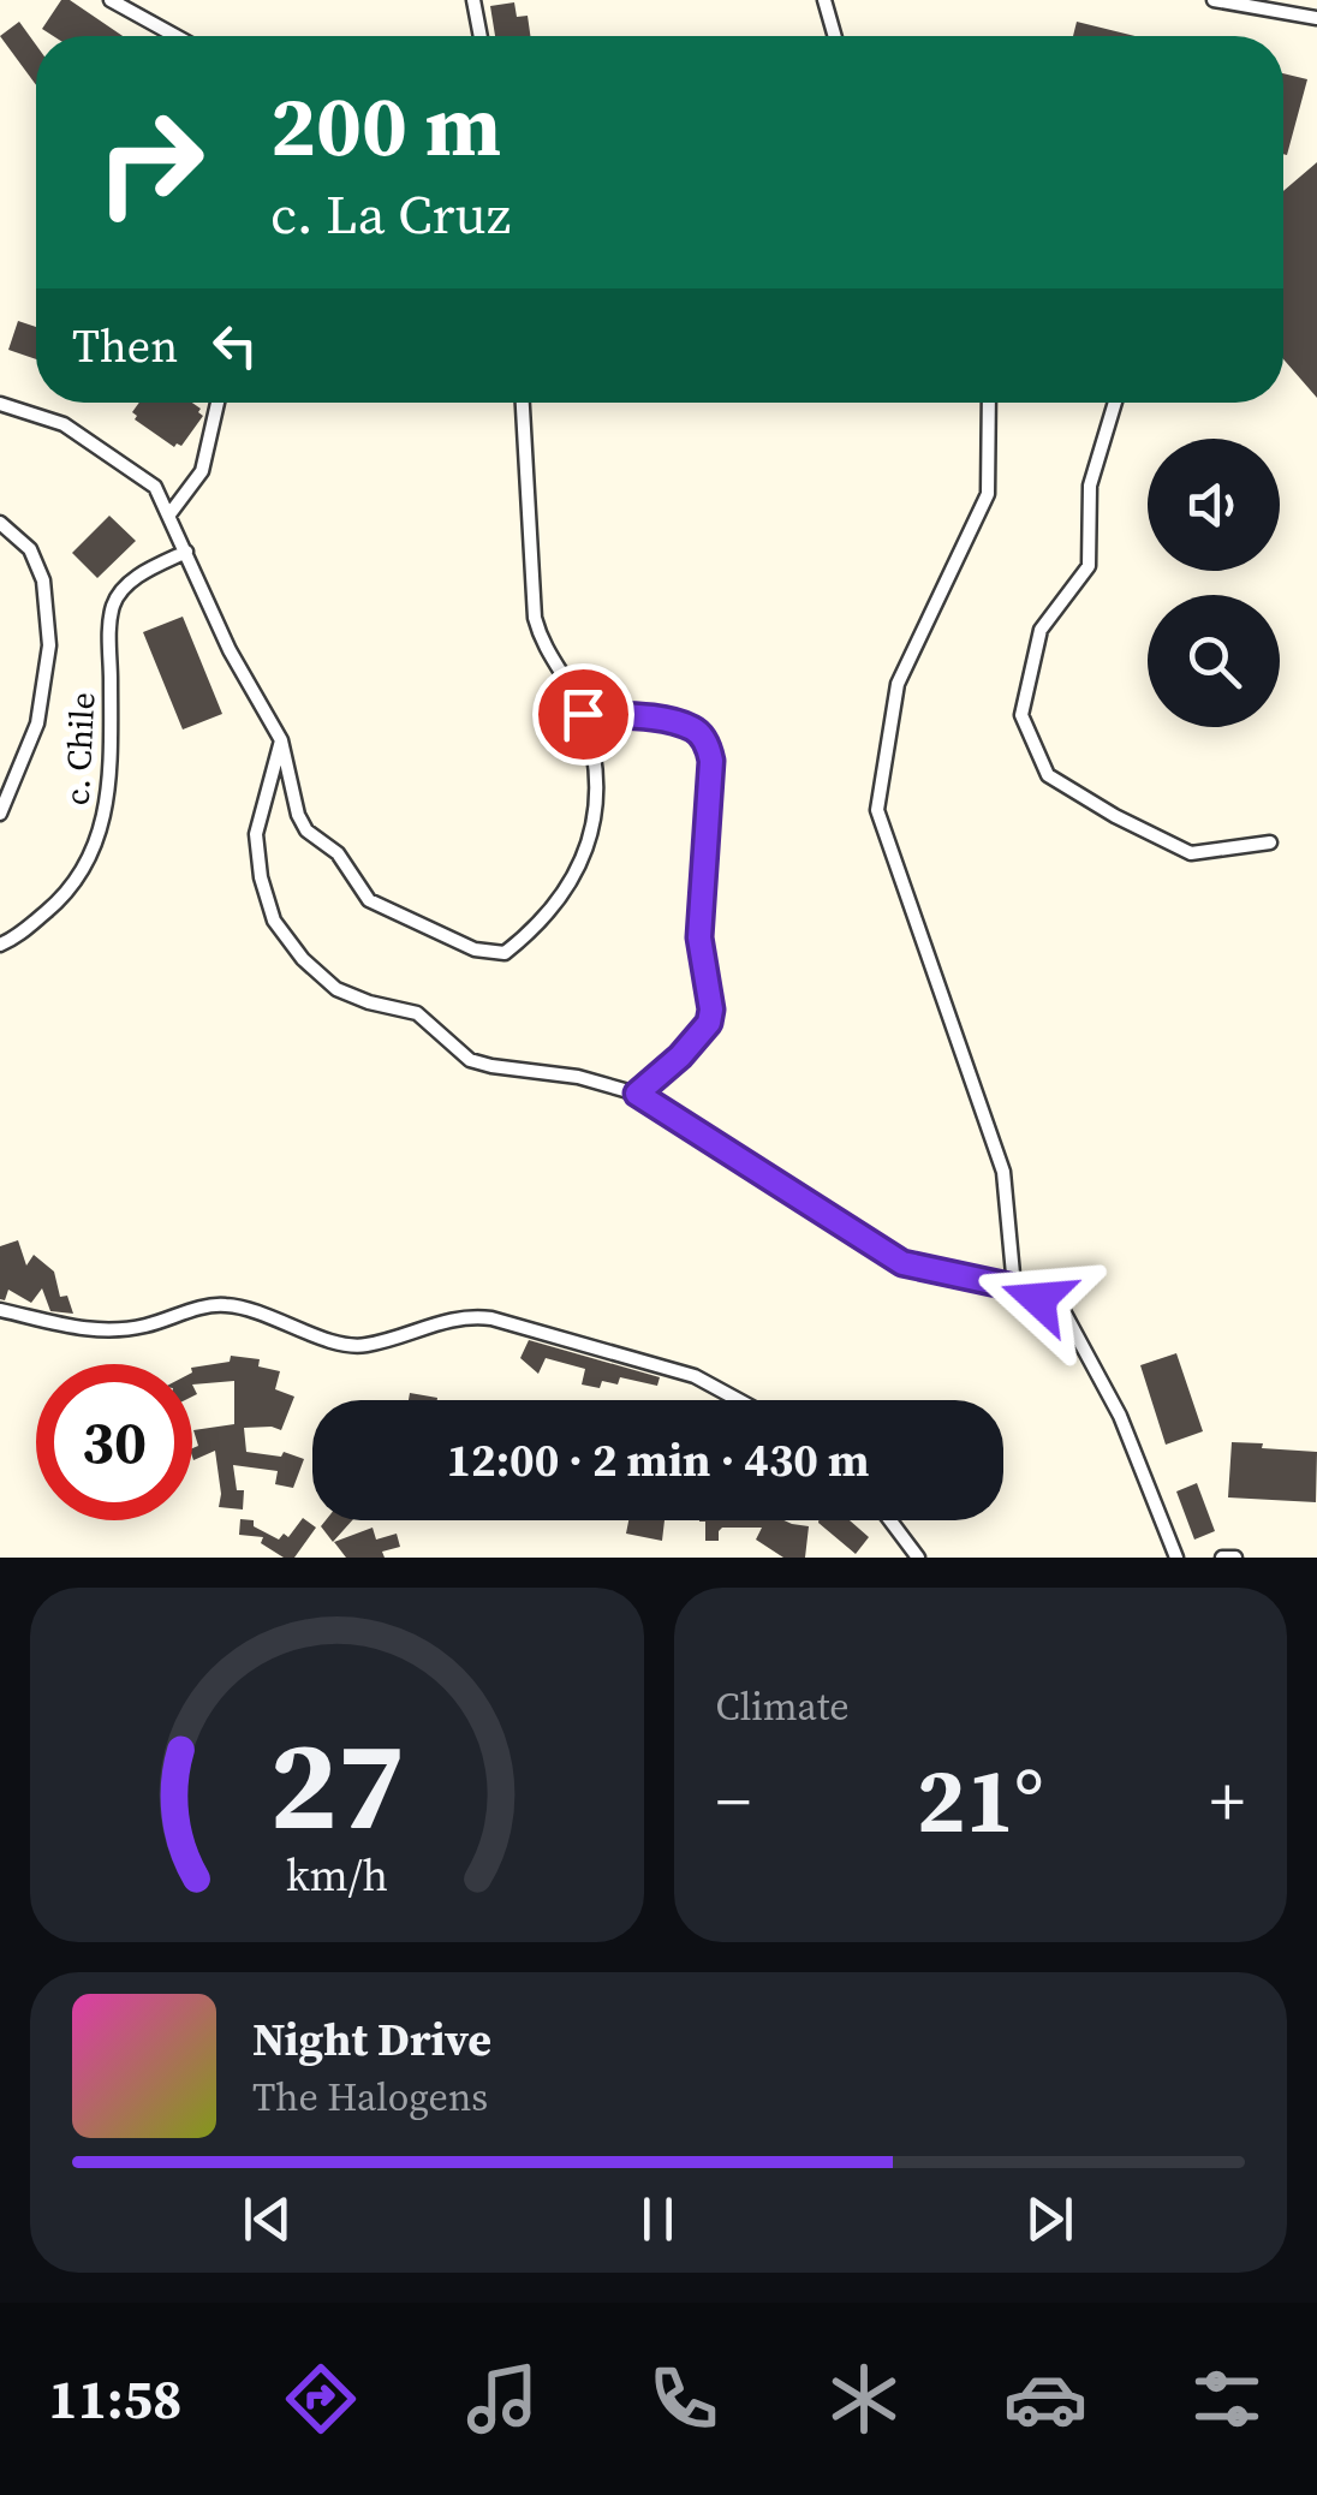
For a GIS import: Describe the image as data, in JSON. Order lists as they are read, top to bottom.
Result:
{
  "streets": {
    "street": ["c. Chile"]
  },
  "page": {
    "turn": ["200 m", "c. La Cruz"],
    "then": "Then",
    "limit": "30",
    "trip": "12:00 · 2 min · 430 m",
    "tile": "Climate",
    "heat": ["−", "21°", "+"],
    "song": ["Night Drive", "The Halogens"],
    "tabs": "11:58",
    "gauge": ["27", "km/h"]
  }
}
